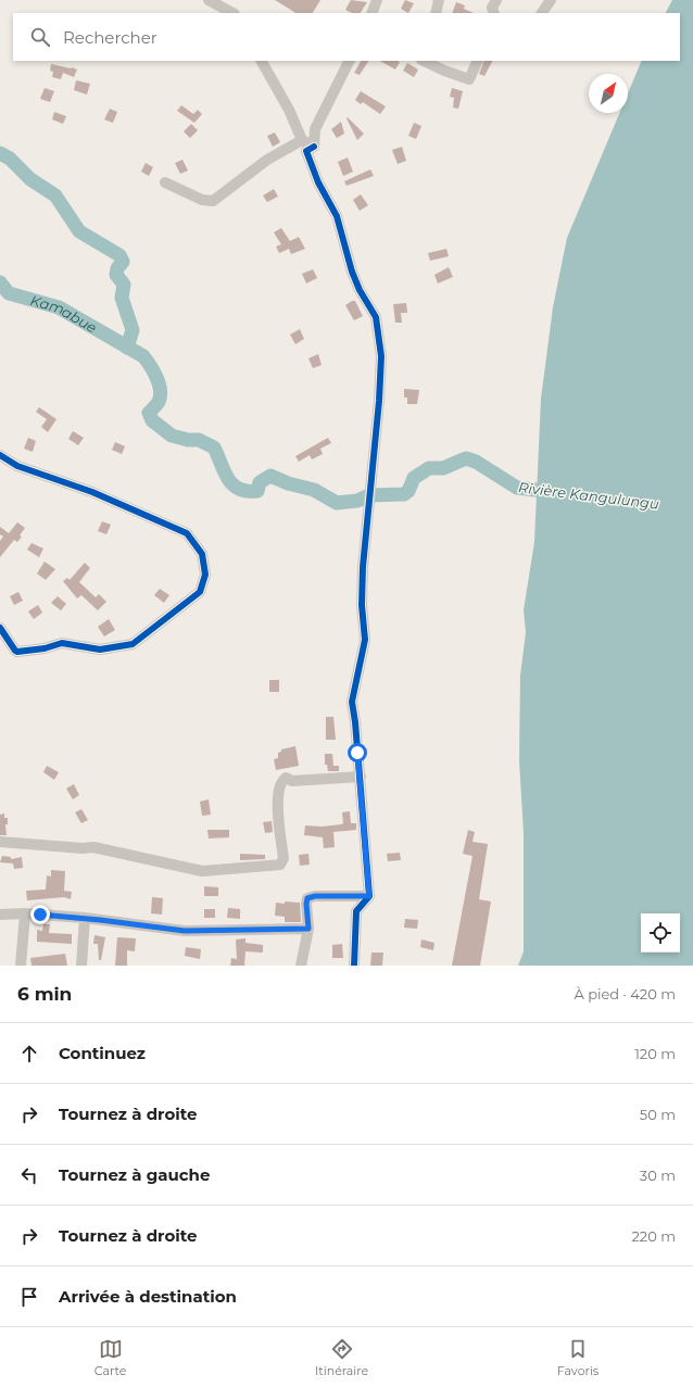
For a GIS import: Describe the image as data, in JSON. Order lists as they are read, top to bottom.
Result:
{
  "water": ["Kamabue", "Rivière Kangulungu"],
  "north": "top right",
  "page": {
    "search": "Rechercher",
    "heading": ["6 min", "À pied · 420 m"],
    "list": [
      ["Continuez", "120 m"],
      ["Tournez à droite", "50 m"],
      ["Tournez à gauche", "30 m"],
      ["Tournez à droite", "220 m"],
      "Arrivée à destination"
    ],
    "nav": ["Carte", "Itinéraire", "Favoris"]
  }
}
